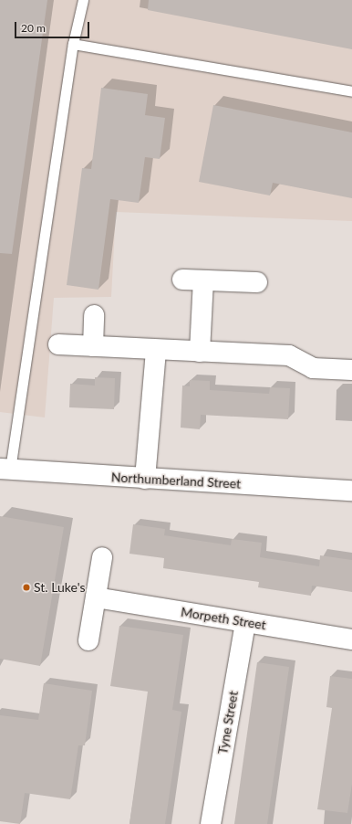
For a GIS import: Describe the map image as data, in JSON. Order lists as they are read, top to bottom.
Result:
{
  "streets": {
    "street": ["Northumberland Street", "Morpeth Street", "Tyne Street"]
  },
  "crossings": [
    ["Morpeth Street", "Tyne Street"]
  ],
  "places": ["St. Luke's"],
  "scale_bar": "20 m"
}
